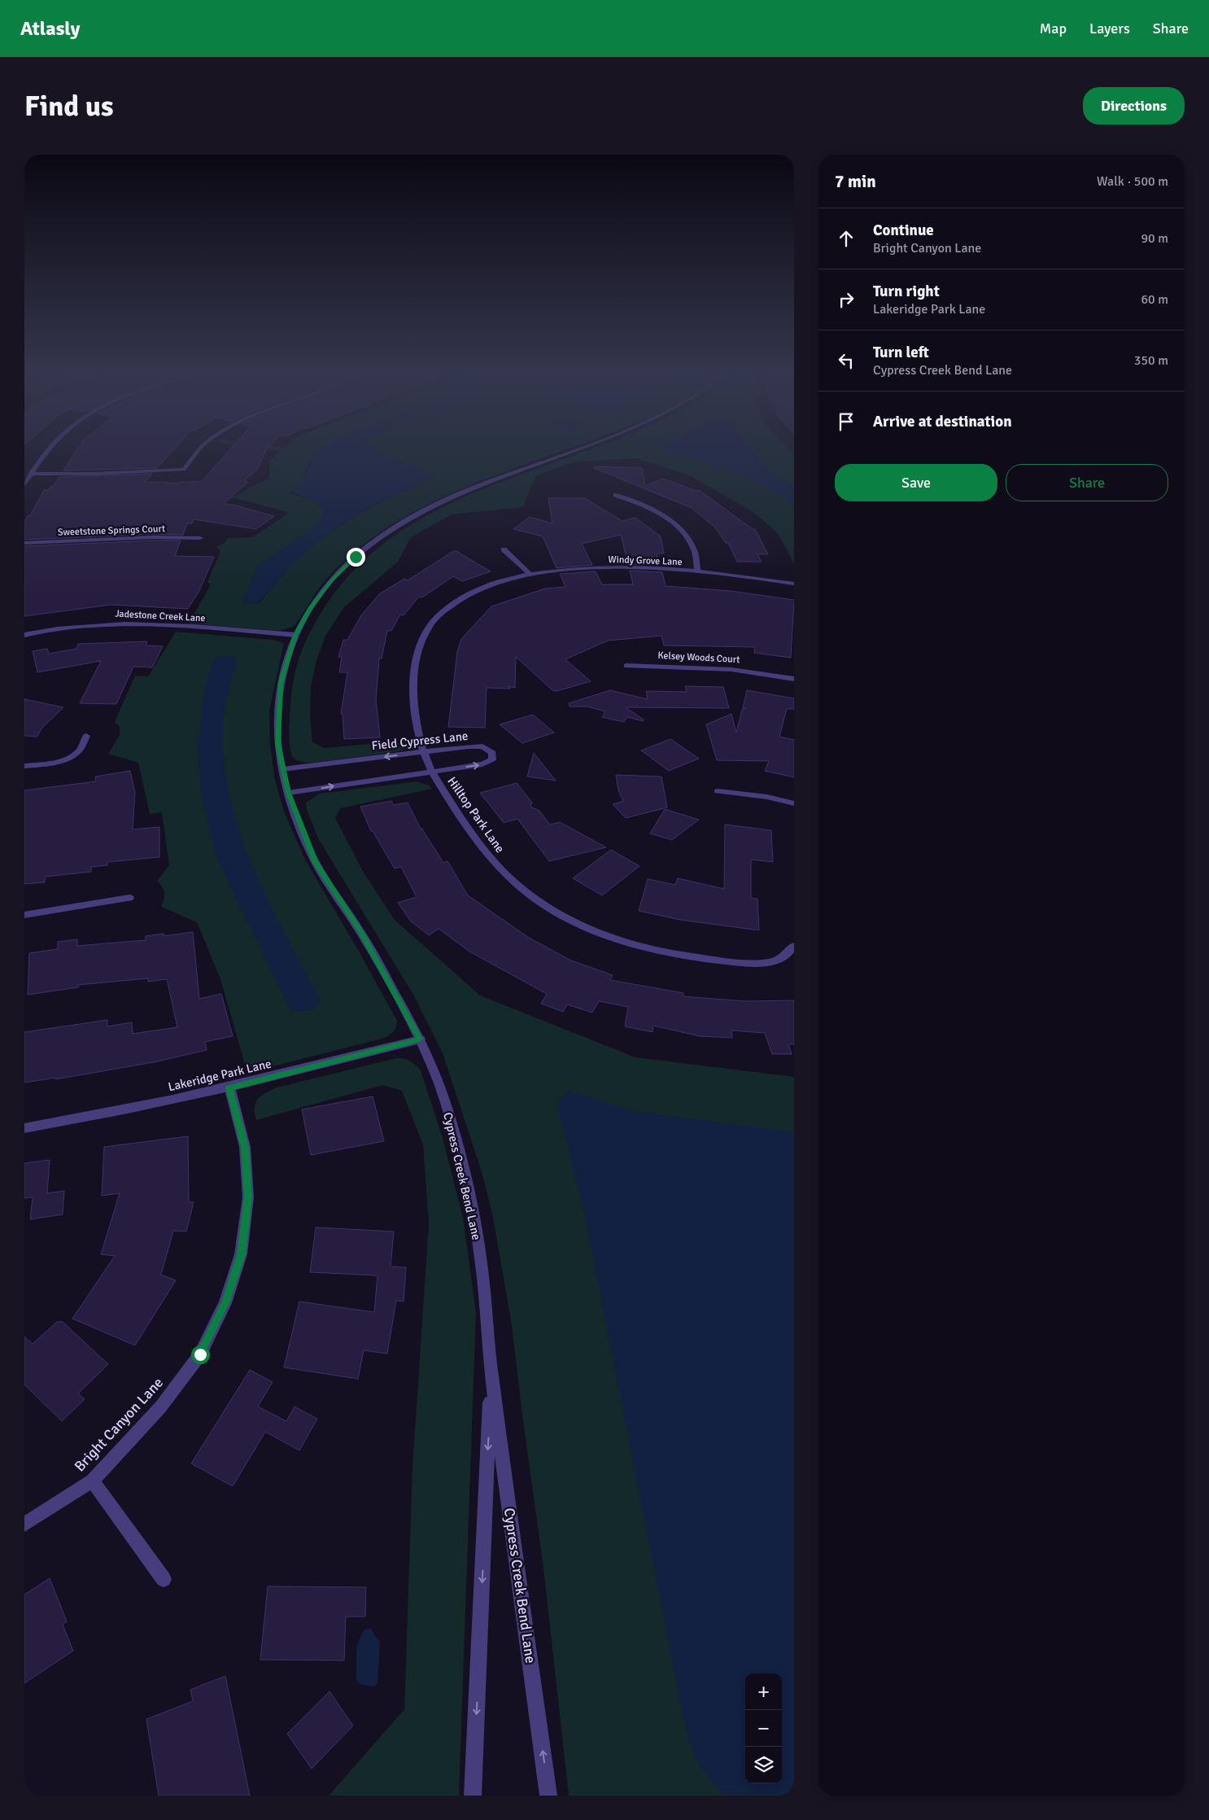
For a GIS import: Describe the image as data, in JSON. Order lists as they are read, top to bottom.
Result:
{
  "streets": {
    "street": [
      "Sweetstone Springs Court",
      "Windy Grove Lane",
      "Jadestone Creek Lane",
      "Kelsey Woods Court",
      "Field Cypress Lane",
      "Hilltop Park Lane",
      "Lakeridge Park Lane",
      "Cypress Creek Bend Lane",
      "Bright Canyon Lane"
    ]
  },
  "crossings": [
    ["Windy Grove Lane", "Hilltop Park Lane"],
    ["Jadestone Creek Lane", "Cypress Creek Bend Lane"],
    ["Field Cypress Lane", "Hilltop Park Lane"],
    ["Field Cypress Lane", "Cypress Creek Bend Lane"],
    ["Lakeridge Park Lane", "Cypress Creek Bend Lane"],
    ["Lakeridge Park Lane", "Bright Canyon Lane"]
  ],
  "page": {
    "header": "Atlasly",
    "nav": ["Map", "Layers", "Share"],
    "buttons": [
      "Directions",
      ["Save", "Share"]
    ],
    "title": "Find us",
    "heading": ["7 min", "Walk · 500 m"],
    "list": [
      ["Continue", "Bright Canyon Lane", "90 m"],
      ["Turn right", "Lakeridge Park Lane", "60 m"],
      ["Turn left", "Cypress Creek Bend Lane", "350 m"],
      "Arrive at destination"
    ],
    "map_buttons": ["+", "−"]
  }
}
